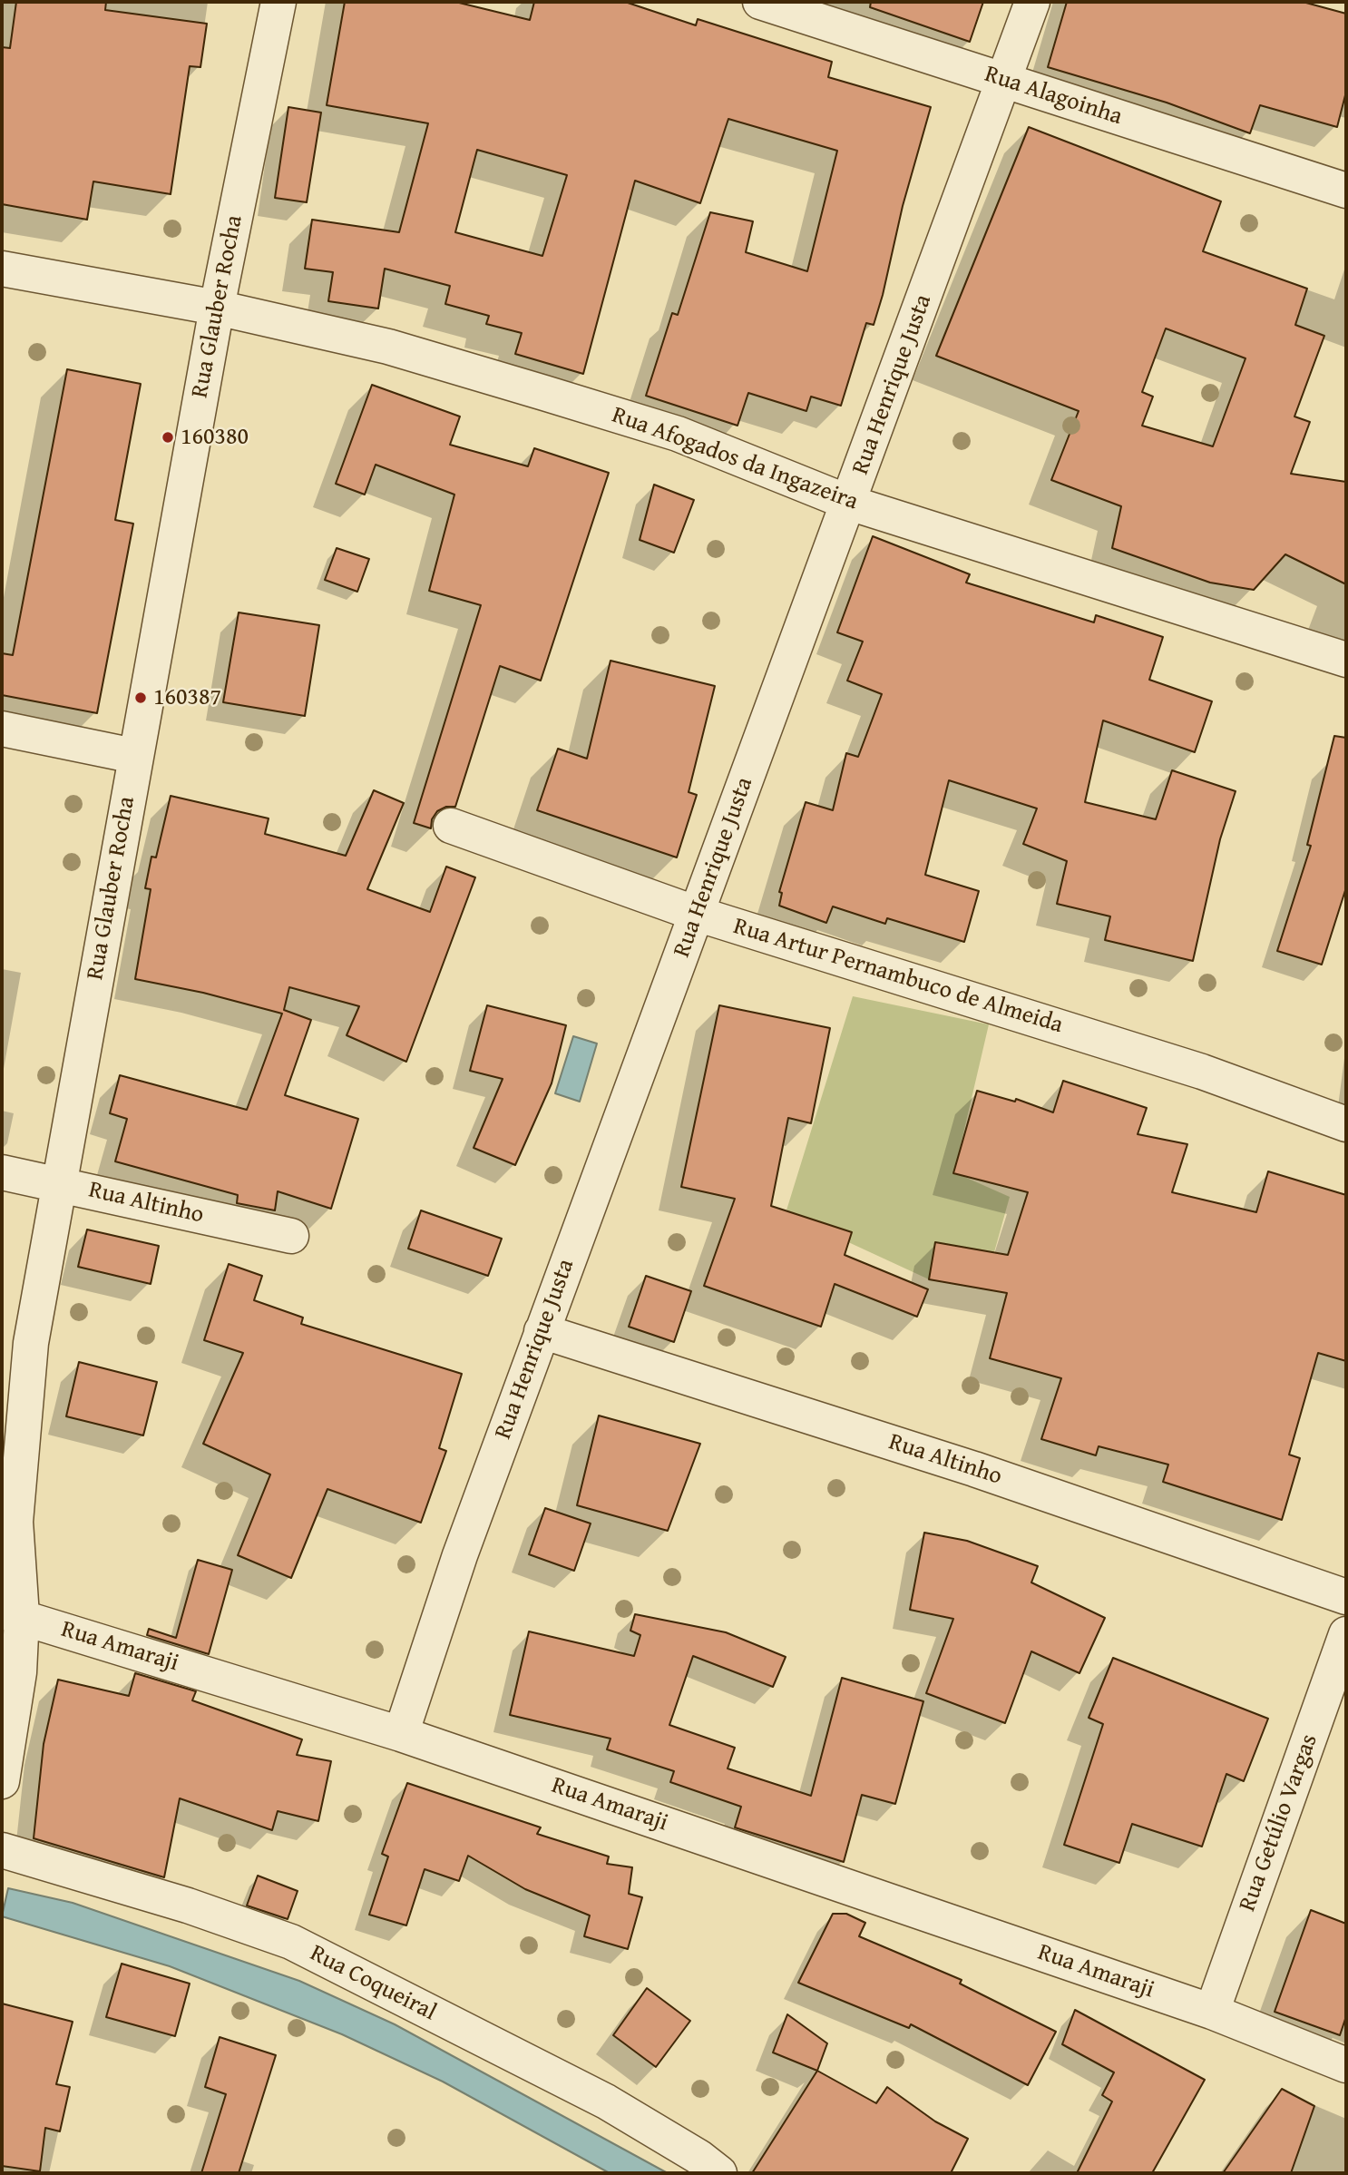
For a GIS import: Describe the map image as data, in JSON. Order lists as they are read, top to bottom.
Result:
{
  "streets": {
    "street": [
      "Rua Alagoinha",
      "Rua Glauber Rocha",
      "Rua Henrique Justa",
      "Rua Afogados da Ingazeira",
      "Rua Artur Pernambuco de Almeida",
      "Rua Altinho",
      "Rua Amaraji",
      "Rua Getúlio Vargas",
      "Rua Coqueiral"
    ]
  },
  "crossings": [
    ["Rua Alagoinha", "Rua Henrique Justa"],
    ["Rua Glauber Rocha", "Rua Afogados da Ingazeira"],
    ["Rua Glauber Rocha", "Rua Altinho"],
    ["Rua Glauber Rocha", "Rua Amaraji"],
    ["Rua Henrique Justa", "Rua Afogados da Ingazeira"],
    ["Rua Henrique Justa", "Rua Artur Pernambuco de Almeida"],
    ["Rua Henrique Justa", "Rua Altinho"],
    ["Rua Henrique Justa", "Rua Amaraji"],
    ["Rua Amaraji", "Rua Getúlio Vargas"]
  ],
  "places": ["160380", "160387"]
}
